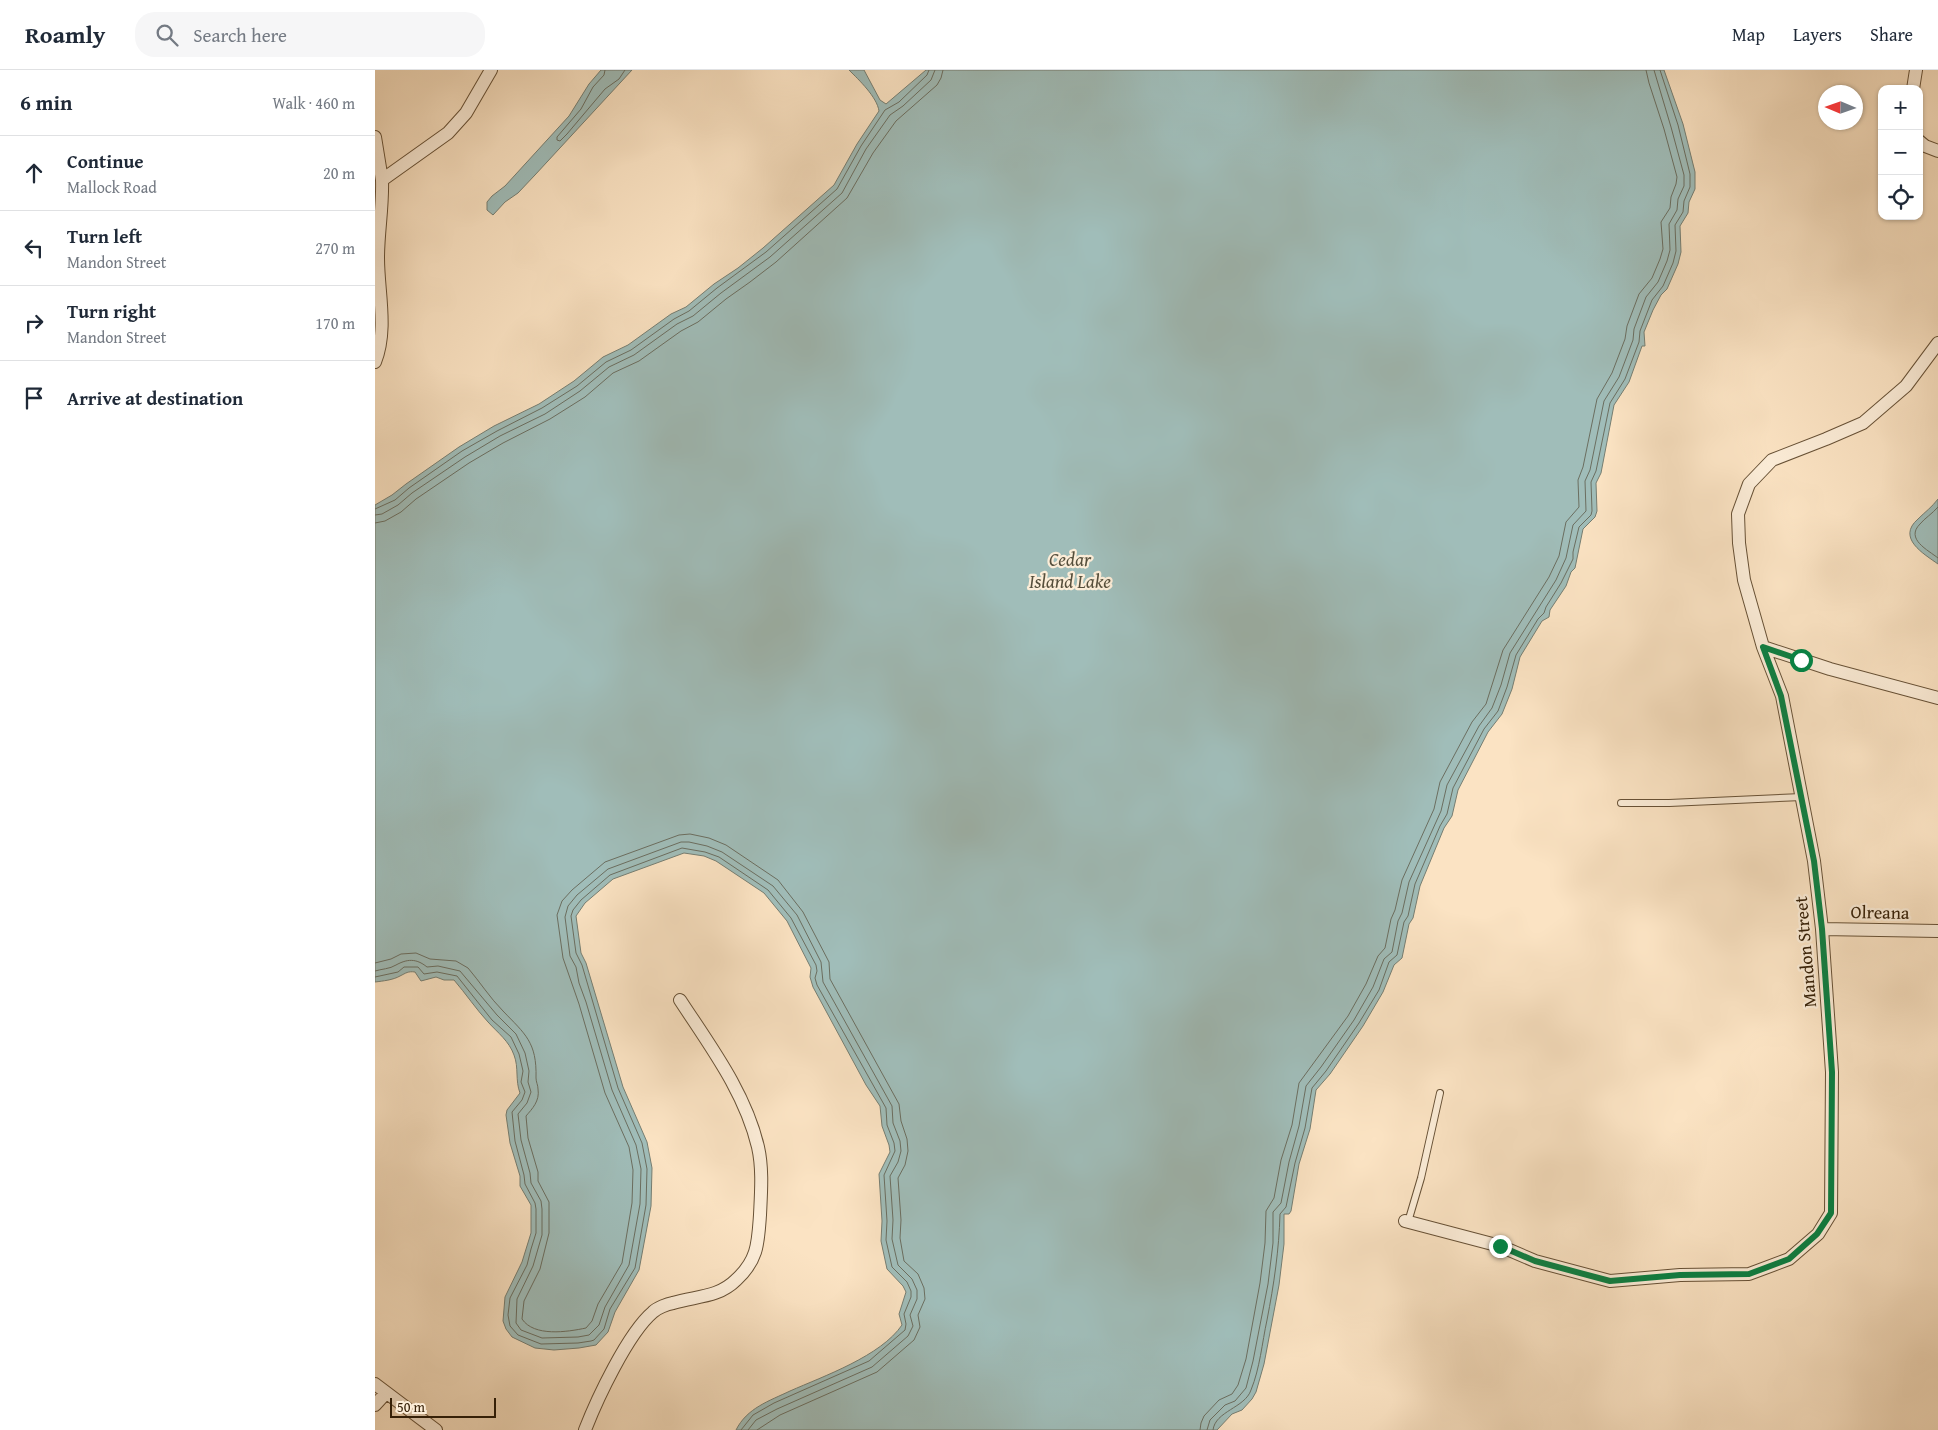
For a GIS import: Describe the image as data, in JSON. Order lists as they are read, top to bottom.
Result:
{
  "streets": {
    "street": ["Olreana", "Mandon Street"]
  },
  "crossings": [
    ["Olreana", "Mandon Street"]
  ],
  "water": ["Cedar Island Lake"],
  "scale_bar": "50 m",
  "north": "left",
  "page": {
    "header": "Roamly",
    "search": "Search here",
    "nav": ["Map", "Layers", "Share"],
    "heading": ["6 min", "Walk · 460 m"],
    "map_buttons": ["+", "−"],
    "list": [
      ["Continue", "Mallock Road", "20 m"],
      ["Turn left", "Mandon Street", "270 m"],
      ["Turn right", "Mandon Street", "170 m"],
      "Arrive at destination"
    ],
    "scale": "50 m"
  }
}
